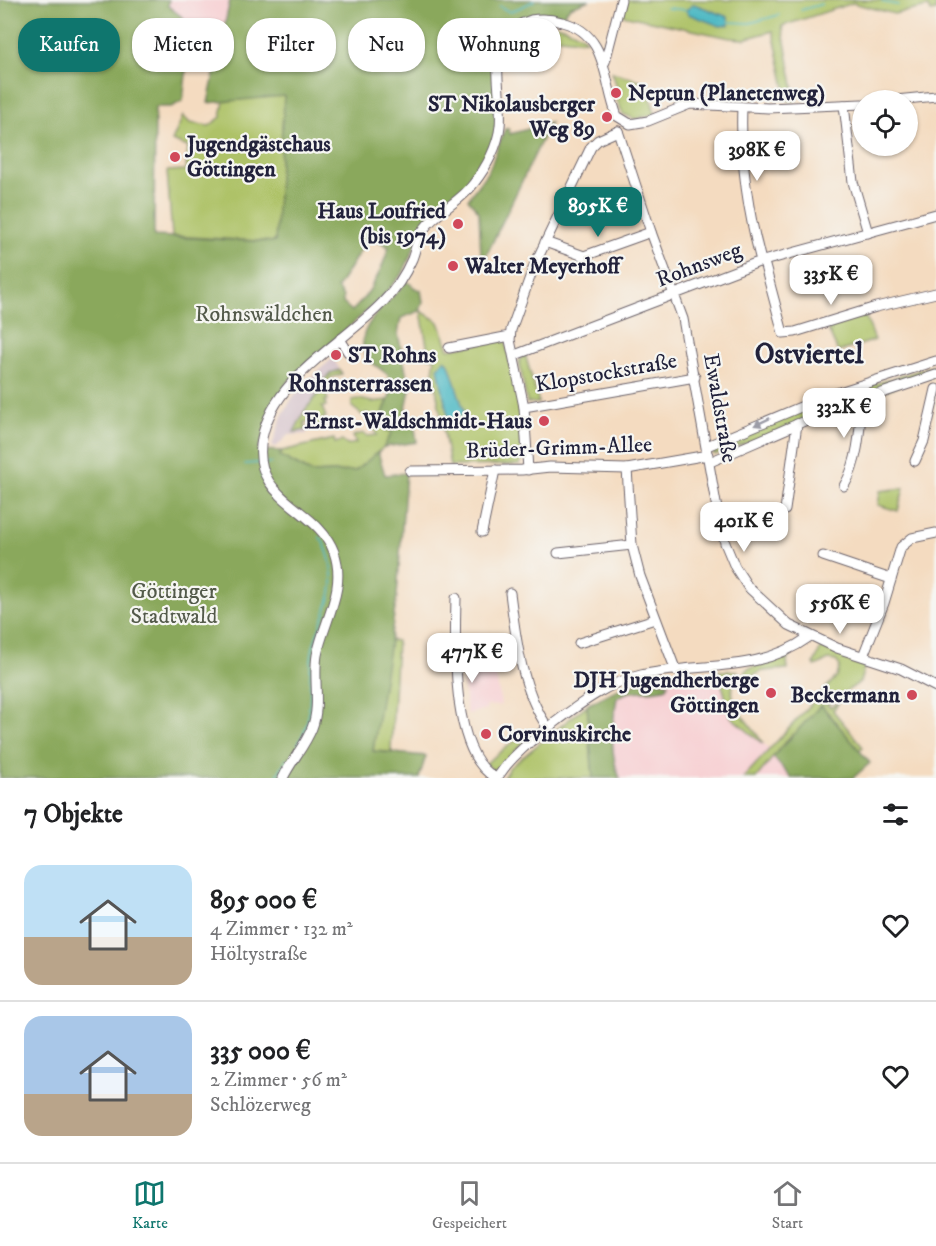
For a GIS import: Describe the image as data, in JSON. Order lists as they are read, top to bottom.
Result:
{
  "streets": {
    "street": [
      "Rohnsweg",
      "Klopstockstraße",
      "Ewaldstraße",
      "Brüder-Grimm-Allee"
    ]
  },
  "crossings": [
    ["Rohnsweg", "Ewaldstraße"],
    ["Klopstockstraße", "Ewaldstraße"],
    ["Ewaldstraße", "Brüder-Grimm-Allee"]
  ],
  "districts": ["Ostviertel", "Rohnsterrassen"],
  "parks": ["Rohnswäldchen", "Göttinger Stadtwald"],
  "places": [
    "Neptun (Planetenweg)",
    "ST Nikolausberger Weg 89",
    "Jugendgästehaus Göttingen",
    "Haus Loufried (bis 1974)",
    "Walter Meyerhoff",
    "ST Rohns",
    "Ernst-Waldschmidt-Haus",
    "DJH Jugendherberge Göttingen",
    "Beckermann",
    "Corvinuskirche"
  ],
  "page": {
    "chip": [
      "Kaufen",
      "Mieten",
      "Filter",
      "Neu",
      "Wohnung"
    ],
    "price": [
      "398K €",
      "895K €",
      "335K €",
      "332K €",
      "401K €",
      "556K €",
      "477K €"
    ],
    "heading": "7 Objekte",
    "list": [
      {
        "name": "895 000 €",
        "note": "4 Zimmer · 132 m² · Höltystraße"
      },
      {
        "name": "335 000 €",
        "note": "2 Zimmer · 56 m² · Schlözerweg"
      }
    ],
    "tabs": ["Karte", "Gespeichert", "Start"]
  }
}
